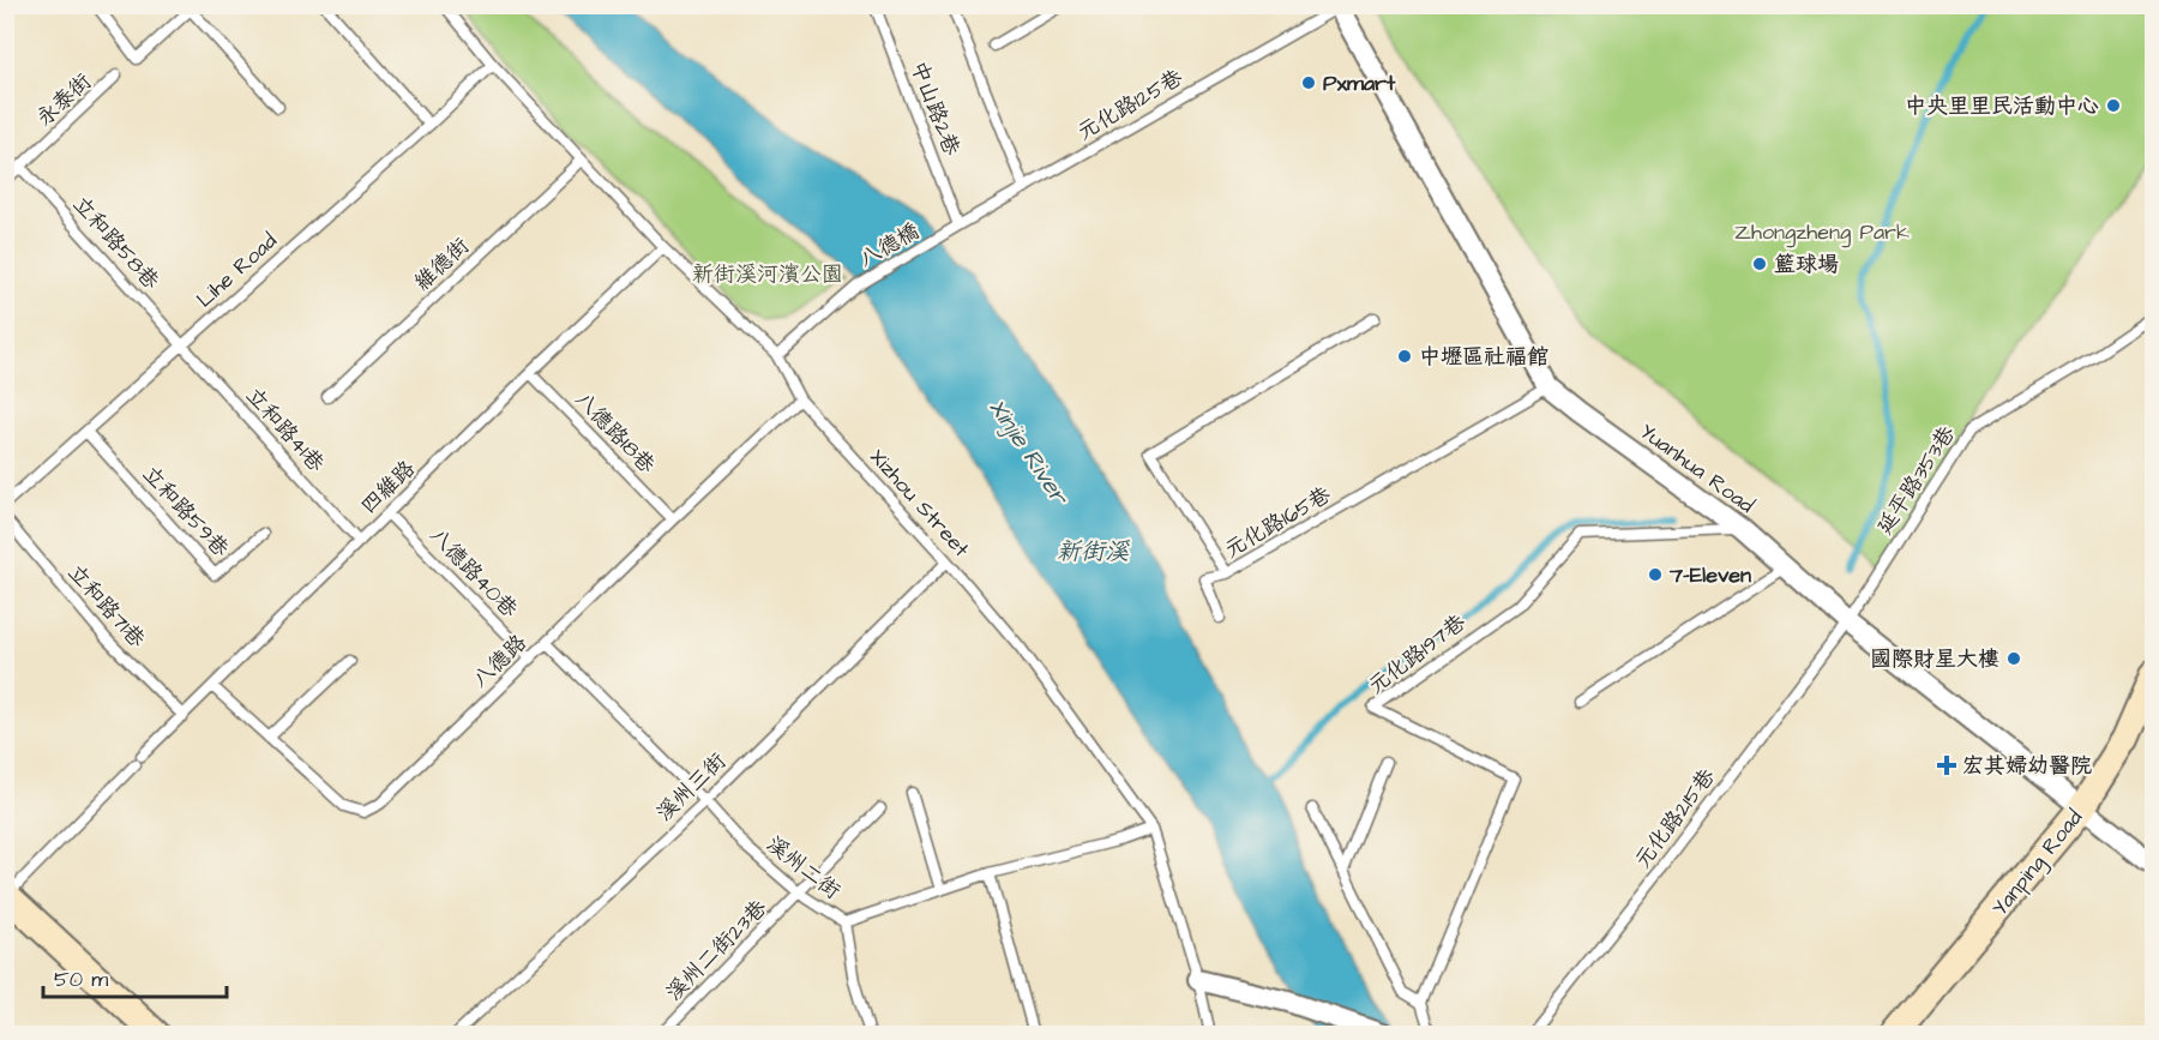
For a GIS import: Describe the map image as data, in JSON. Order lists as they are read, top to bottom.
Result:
{
  "streets": {
    "main road": ["Yanping Road"],
    "street": ["Yuanhua Road"],
    "lane": [
      "永泰街",
      "元化路125巷",
      "中山路2巷",
      "立和路58巷",
      "八德橋",
      "維德街",
      "Lihe Road",
      "立和路41巷",
      "八德路18巷",
      "延平路353巷",
      "四維路",
      "Xizhou Street",
      "立和路59巷",
      "元化路165巷",
      "八德路40巷",
      "立和路71巷",
      "元化路197巷",
      "八德路",
      "溪州三街",
      "元化路215巷",
      "溪州二街",
      "溪州二街23巷"
    ]
  },
  "crossings": [
    ["永泰街", "立和路58巷"],
    ["元化路125巷", "中山路2巷"],
    ["元化路125巷", "八德橋"],
    ["元化路125巷", "Yuanhua Road"],
    ["立和路58巷", "Lihe Road"],
    ["立和路58巷", "立和路41巷"],
    ["八德橋", "Xizhou Street"],
    ["維德街", "Xizhou Street"],
    ["Lihe Road", "立和路41巷"],
    ["Lihe Road", "Xizhou Street"],
    ["Lihe Road", "立和路59巷"],
    ["立和路41巷", "四維路"],
    ["八德路18巷", "四維路"],
    ["八德路18巷", "八德路"],
    ["Yuanhua Road", "延平路353巷"],
    ["Yuanhua Road", "元化路165巷"],
    ["Yuanhua Road", "元化路197巷"],
    ["Yuanhua Road", "元化路215巷"],
    ["Yuanhua Road", "Yanping Road"],
    ["延平路353巷", "元化路215巷"],
    ["四維路", "Xizhou Street"],
    ["四維路", "八德路40巷"],
    ["四維路", "立和路71巷"],
    ["四維路", "八德路"],
    ["Xizhou Street", "八德路"],
    ["Xizhou Street", "溪州三街"],
    ["Xizhou Street", "溪州二街"],
    ["八德路40巷", "八德路"],
    ["八德路", "溪州二街"],
    ["溪州三街", "溪州二街"],
    ["溪州二街", "溪州二街23巷"]
  ],
  "water": ["Xinjie River", "新街溪"],
  "parks": ["Zhongzheng Park", "新街溪河濱公園"],
  "places": {
    "other": [
      "Pxmart",
      "中央里里民活動中心",
      "籃球場",
      "中壢區社福館",
      "7-Eleven",
      "國際財星大樓"
    ],
    "health": ["宏其婦幼醫院"]
  },
  "scale_bar": "50 m"
}
